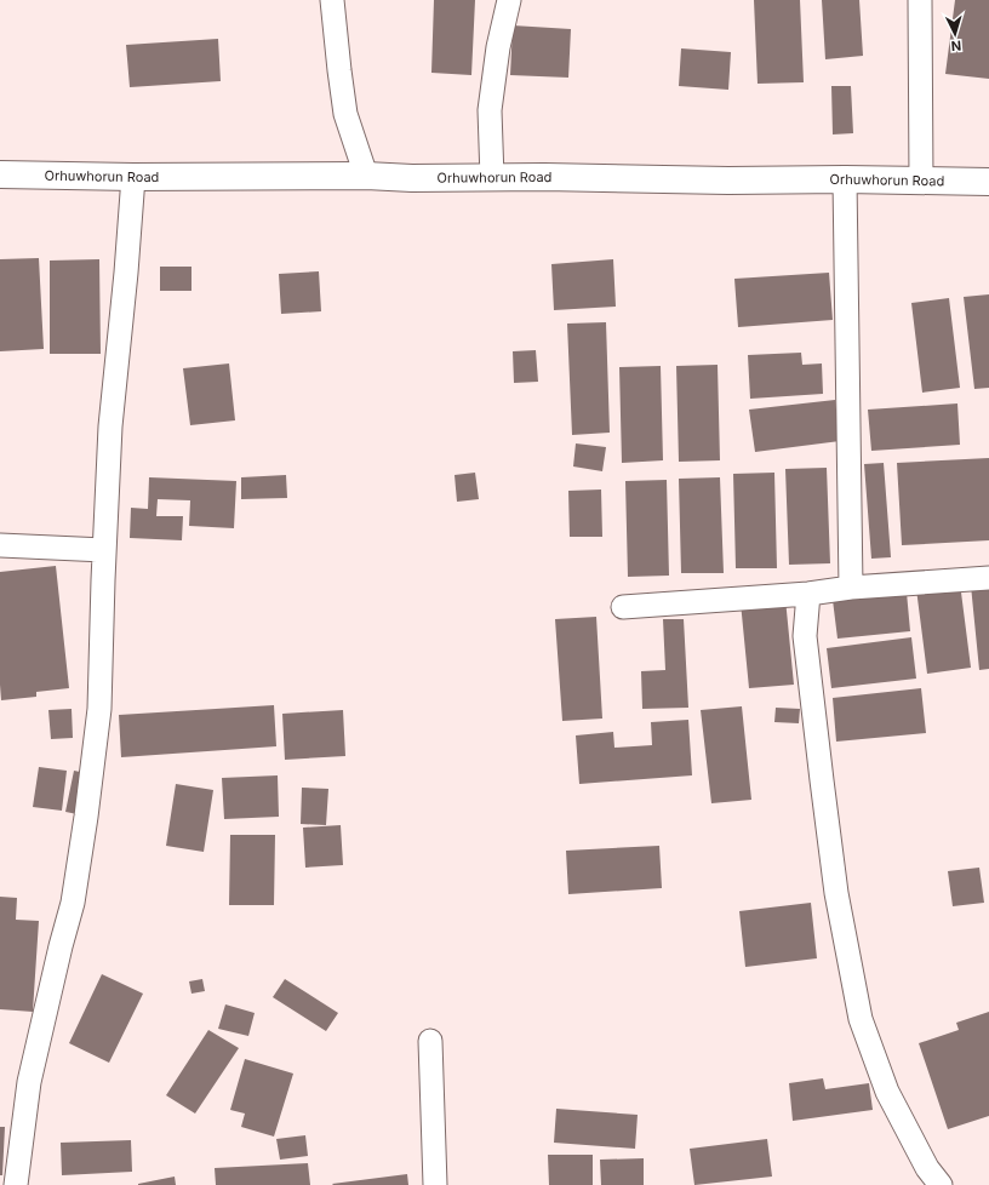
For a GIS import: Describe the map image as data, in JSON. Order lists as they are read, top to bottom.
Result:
{
  "streets": {
    "street": ["Orhuwhorun Road"]
  },
  "north": "bottom"
}
